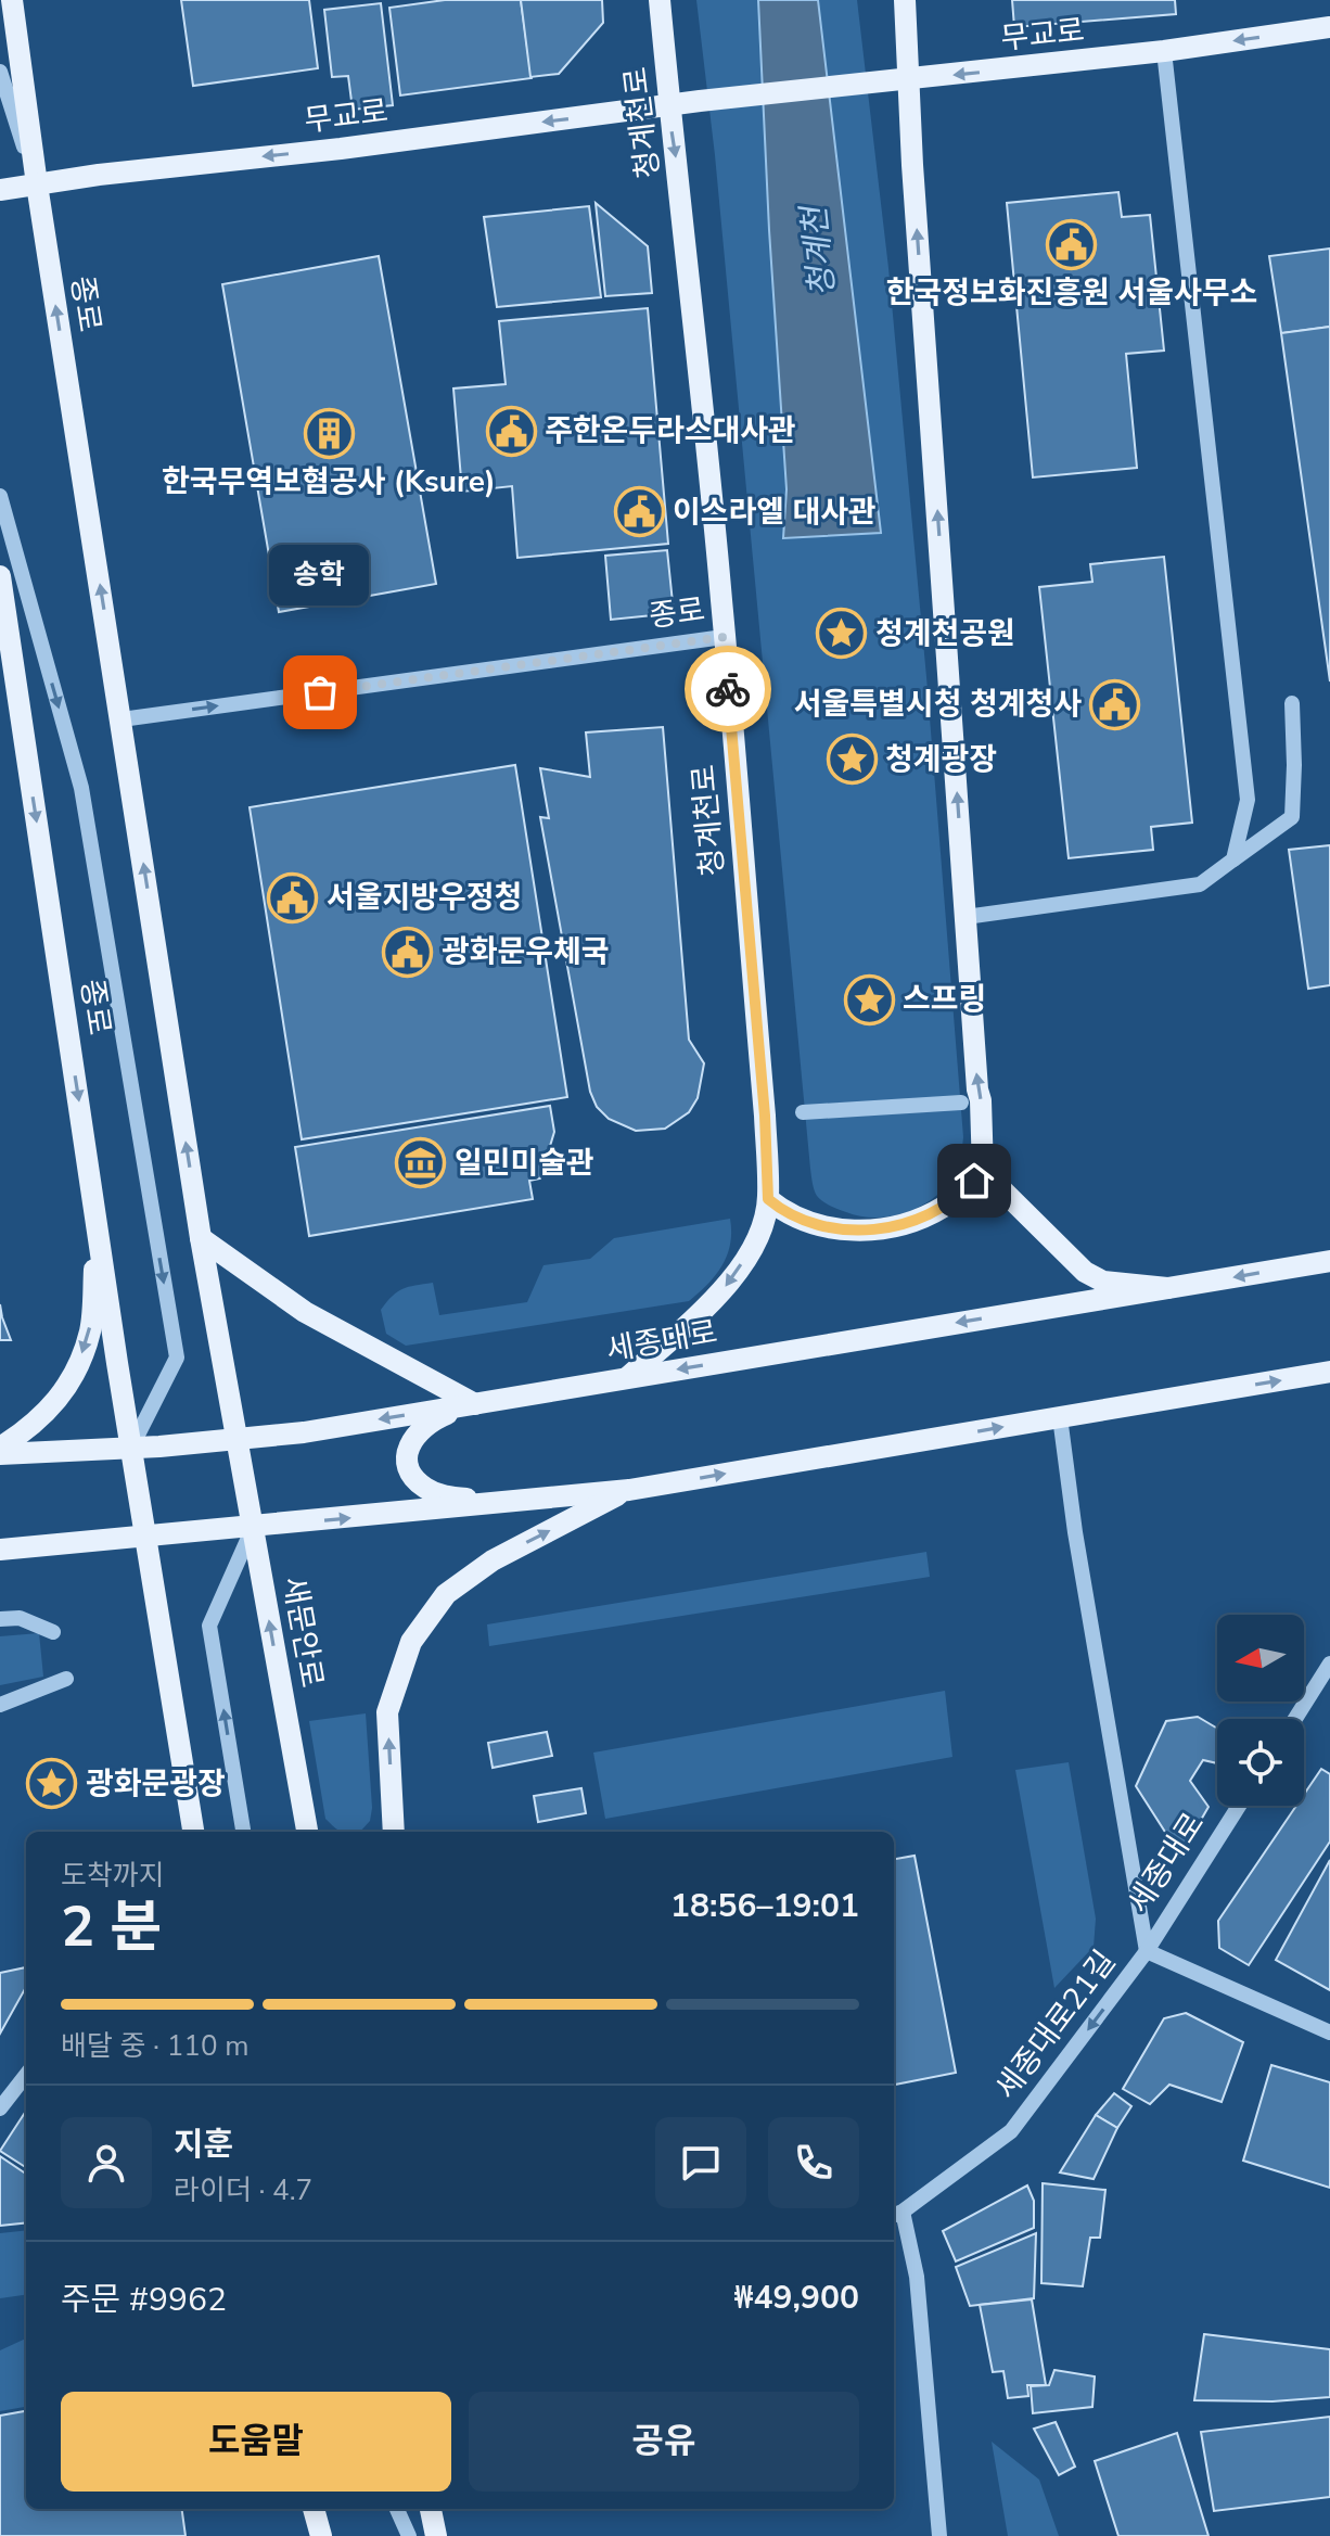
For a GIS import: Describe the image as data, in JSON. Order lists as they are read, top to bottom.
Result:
{
  "streets": {
    "main road": [
      "무교로",
      "청계천로",
      "종로",
      "세종대로",
      "새문안로"
    ],
    "street": ["세종대로21길"]
  },
  "crossings": [
    ["무교로", "청계천로"],
    ["무교로", "종로"],
    ["청계천로", "종로"],
    ["청계천로", "세종대로"],
    ["종로", "세종대로"],
    ["종로", "새문안로"],
    ["세종대로", "새문안로"],
    ["세종대로", "세종대로21길"]
  ],
  "one_way": ["무교로", "청계천로", "세종대로21길"],
  "water": ["청계천"],
  "places": {
    "public building": [
      "한국정보화진흥원 서울사무소",
      "주한온두라스대사관",
      "이스라엘 대사관",
      "서울특별시청 청계청사",
      "서울지방우정청",
      "광화문우체국"
    ],
    "building": ["한국무역보혐공사 (Ksure)"],
    "place": [
      "청계천공원",
      "청계광장",
      "스프링",
      "광화문광장"
    ],
    "other": ["송학"],
    "museum": ["일민미술관"]
  },
  "north": "left",
  "page": {
    "bubble": "송학",
    "heading": ["2 분", "도착까지", "18:56–19:01"],
    "panel": [
      "지훈",
      "라이더 · 4.7",
      "주문 #9962",
      "₩49,900"
    ],
    "bar": "배달 중 · 110 m",
    "buttons": ["도움말", "공유"]
  }
}
